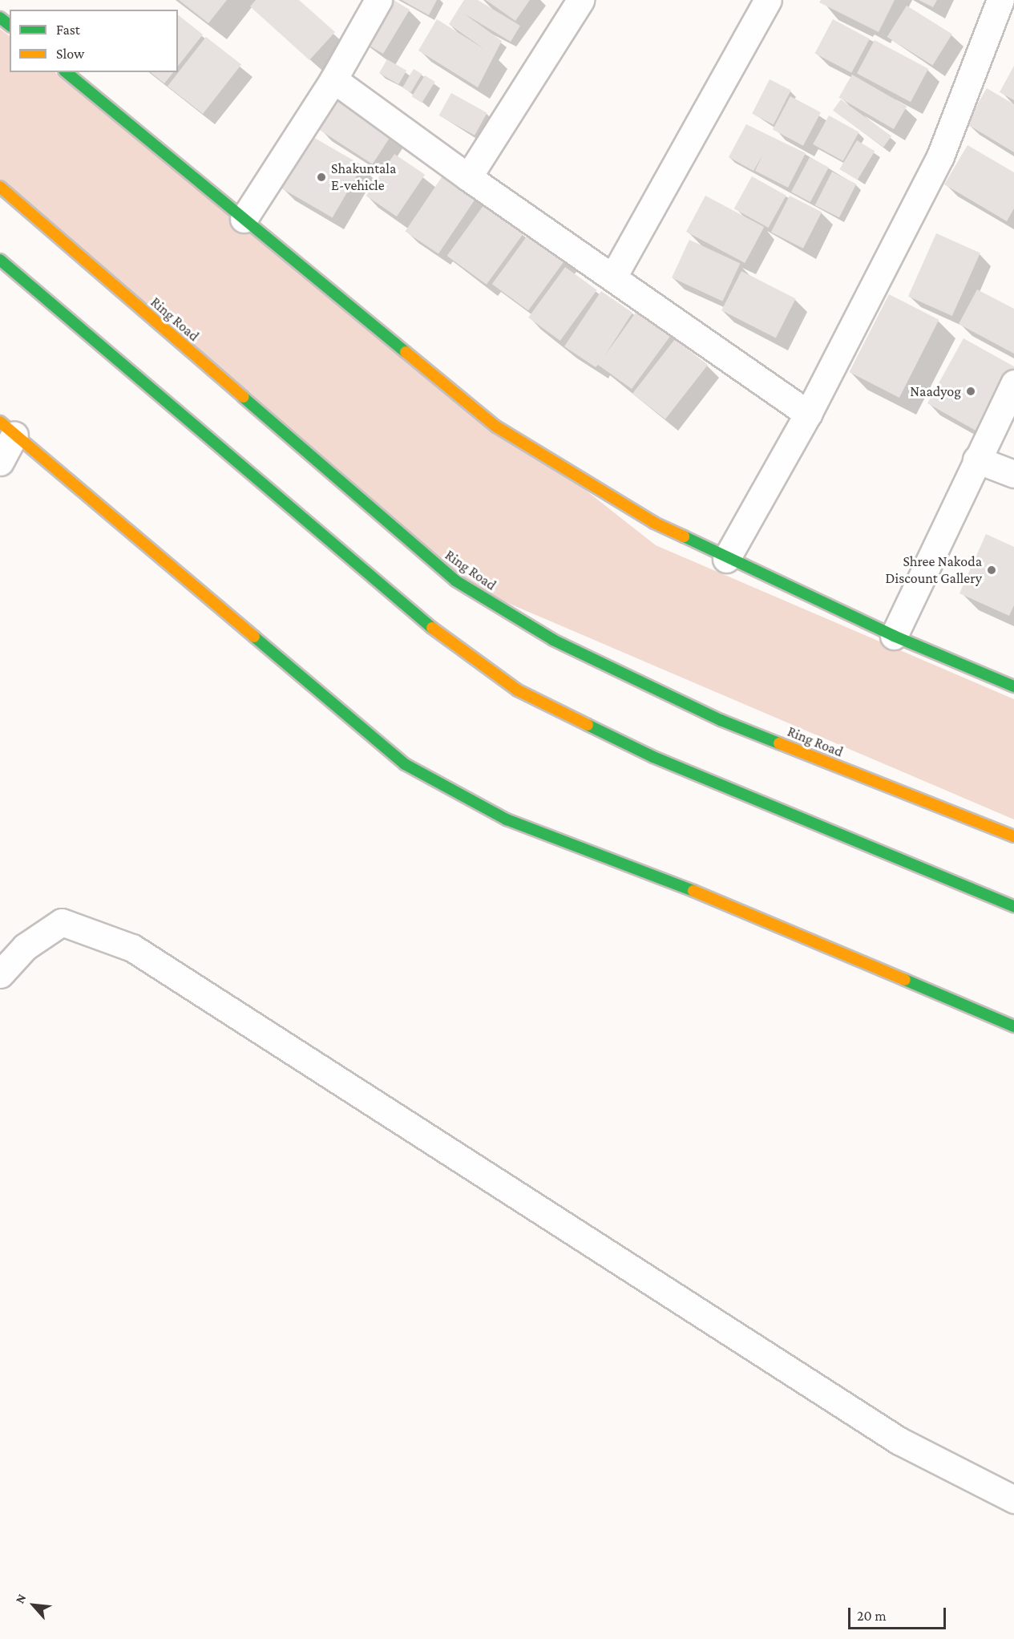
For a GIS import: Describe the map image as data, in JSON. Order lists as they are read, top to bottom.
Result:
{
  "streets": {
    "main road": ["Ring Road"]
  },
  "places": ["Shakuntala E-vehicle", "Naadyog", "Shree Nakoda Discount Gallery"],
  "legend": ["Fast", "Slow"],
  "scale_bar": "20 m",
  "north": "top left"
}
